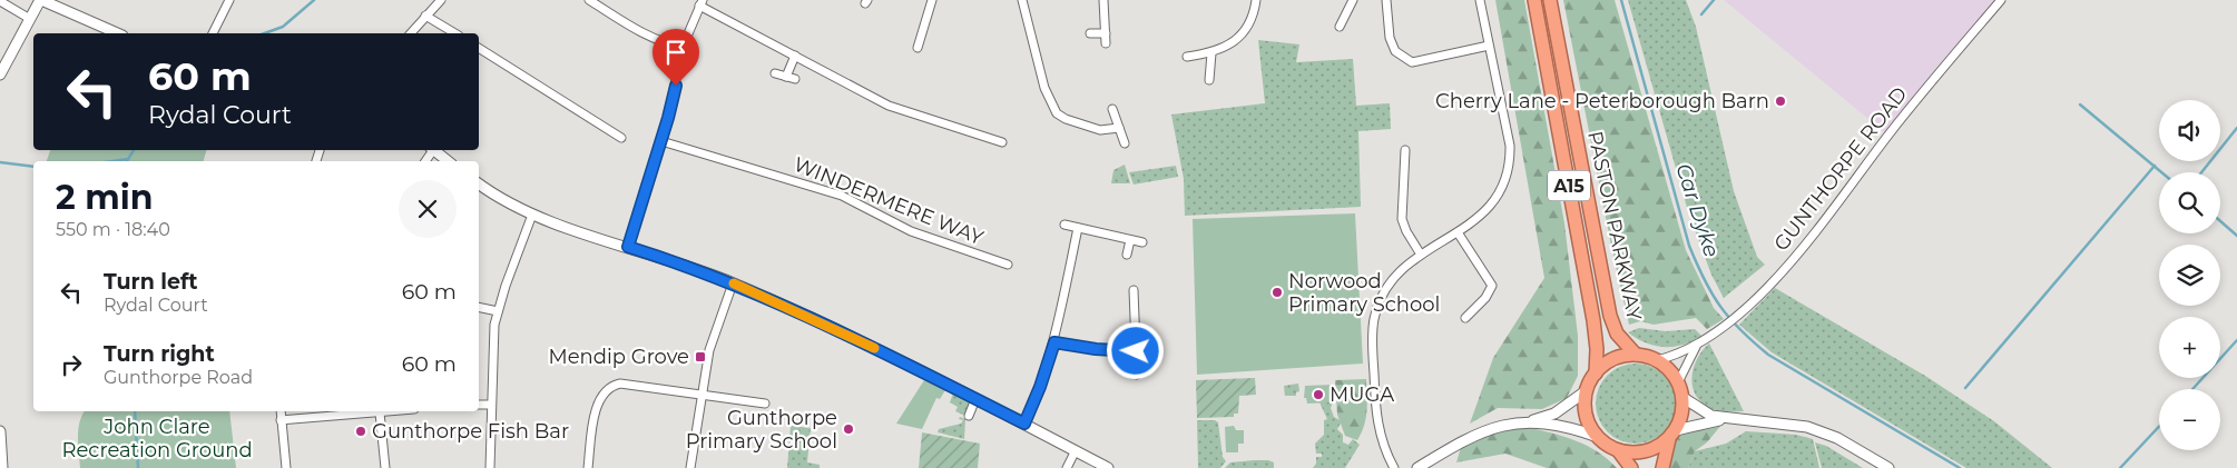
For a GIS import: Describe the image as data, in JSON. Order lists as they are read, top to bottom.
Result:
{
  "streets": {
    "highway": ["A15", "PASTON PARKWAY"],
    "street": ["GUNTHORPE ROAD", "WINDERMERE WAY"]
  },
  "crossings": [
    ["GUNTHORPE ROAD", "PASTON PARKWAY"]
  ],
  "water": ["Car Dyke"],
  "parks": ["John Clare Recreation Ground"],
  "places": {
    "other": [
      "Cherry Lane - Peterborough Barn",
      "Norwood Primary School",
      "MUGA",
      "Gunthorpe Primary School",
      "Gunthorpe Fish Bar"
    ],
    "transit": ["Mendip Grove"]
  },
  "page": {
    "turn": ["60 m", "Rydal Court"],
    "map_buttons": ["+", "−"],
    "heading": ["2 min", "550 m · 18:40"],
    "list": [
      {
        "name": "Turn left",
        "note": "Rydal Court",
        "value": "60 m"
      },
      {
        "name": "Turn right",
        "note": "Gunthorpe Road",
        "value": "60 m"
      }
    ]
  }
}
